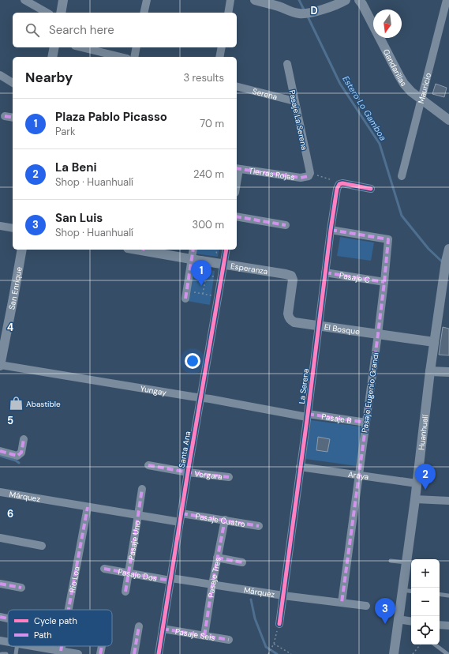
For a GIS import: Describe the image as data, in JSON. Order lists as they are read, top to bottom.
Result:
{
  "streets": {
    "street": [
      "Gandarillas",
      "Mauricio",
      "Serena",
      "Pasaje La Serena",
      "Tierras Rojas",
      "Esperanza",
      "Pasaje C",
      "San Enrique",
      "El Bosque",
      "La Serena",
      "Yungay",
      "Pasaje Eugenio Grandi",
      "Pasaje B",
      "Huanhualí",
      "Santa Ana",
      "Vergara",
      "Araya",
      "Márquez",
      "Pasaje Cuatro",
      "Pasaje Uno",
      "Pasaje Dos",
      "Pasaje Tres",
      "Río Loa",
      "Pasaje Seis"
    ]
  },
  "crossings": [
    ["Gandarillas", "Mauricio"],
    ["Serena", "Pasaje La Serena"],
    ["Pasaje La Serena", "Tierras Rojas"],
    ["Esperanza", "El Bosque"],
    ["Esperanza", "Santa Ana"],
    ["Pasaje C", "La Serena"],
    ["Pasaje C", "Pasaje Eugenio Grandi"],
    ["San Enrique", "Yungay"],
    ["El Bosque", "La Serena"],
    ["El Bosque", "Pasaje Eugenio Grandi"],
    ["El Bosque", "Huanhualí"],
    ["La Serena", "Yungay"],
    ["La Serena", "Pasaje Eugenio Grandi"],
    ["La Serena", "Pasaje B"],
    ["La Serena", "Araya"],
    ["La Serena", "Márquez"],
    ["Yungay", "Pasaje B"],
    ["Yungay", "Santa Ana"],
    ["Pasaje Eugenio Grandi", "Pasaje B"],
    ["Pasaje Eugenio Grandi", "Araya"],
    ["Pasaje Eugenio Grandi", "Márquez"],
    ["Huanhualí", "Araya"],
    ["Santa Ana", "Vergara"],
    ["Santa Ana", "Márquez"],
    ["Santa Ana", "Pasaje Cuatro"],
    ["Santa Ana", "Pasaje Dos"],
    ["Santa Ana", "Pasaje Seis"],
    ["Márquez", "Pasaje Uno"],
    ["Márquez", "Pasaje Dos"],
    ["Márquez", "Pasaje Tres"],
    ["Márquez", "Río Loa"],
    ["Pasaje Cuatro", "Pasaje Tres"],
    ["Pasaje Uno", "Pasaje Dos"],
    ["Pasaje Tres", "Pasaje Seis"]
  ],
  "water": ["Estero Lo Gamboa"],
  "places": {
    "shop": ["Abastible"]
  },
  "legend": ["Cycle path", "Path"],
  "north": "bottom",
  "page": {
    "search": "Search here",
    "heading": ["Nearby", "3 results"],
    "list": [
      {
        "mark": "1",
        "name": "Plaza Pablo Picasso",
        "note": "Park",
        "value": "70 m"
      },
      {
        "mark": "2",
        "name": "La Beni",
        "note": "Shop · Huanhualí",
        "value": "240 m"
      },
      {
        "mark": "3",
        "name": "San Luis",
        "note": "Shop · Huanhualí",
        "value": "300 m"
      }
    ],
    "pins": ["1", "2", "3"],
    "map_buttons": ["+", "−"]
  },
  "grid": {
    "columns": ["D"],
    "rows": ["4", "5", "6"]
  }
}
